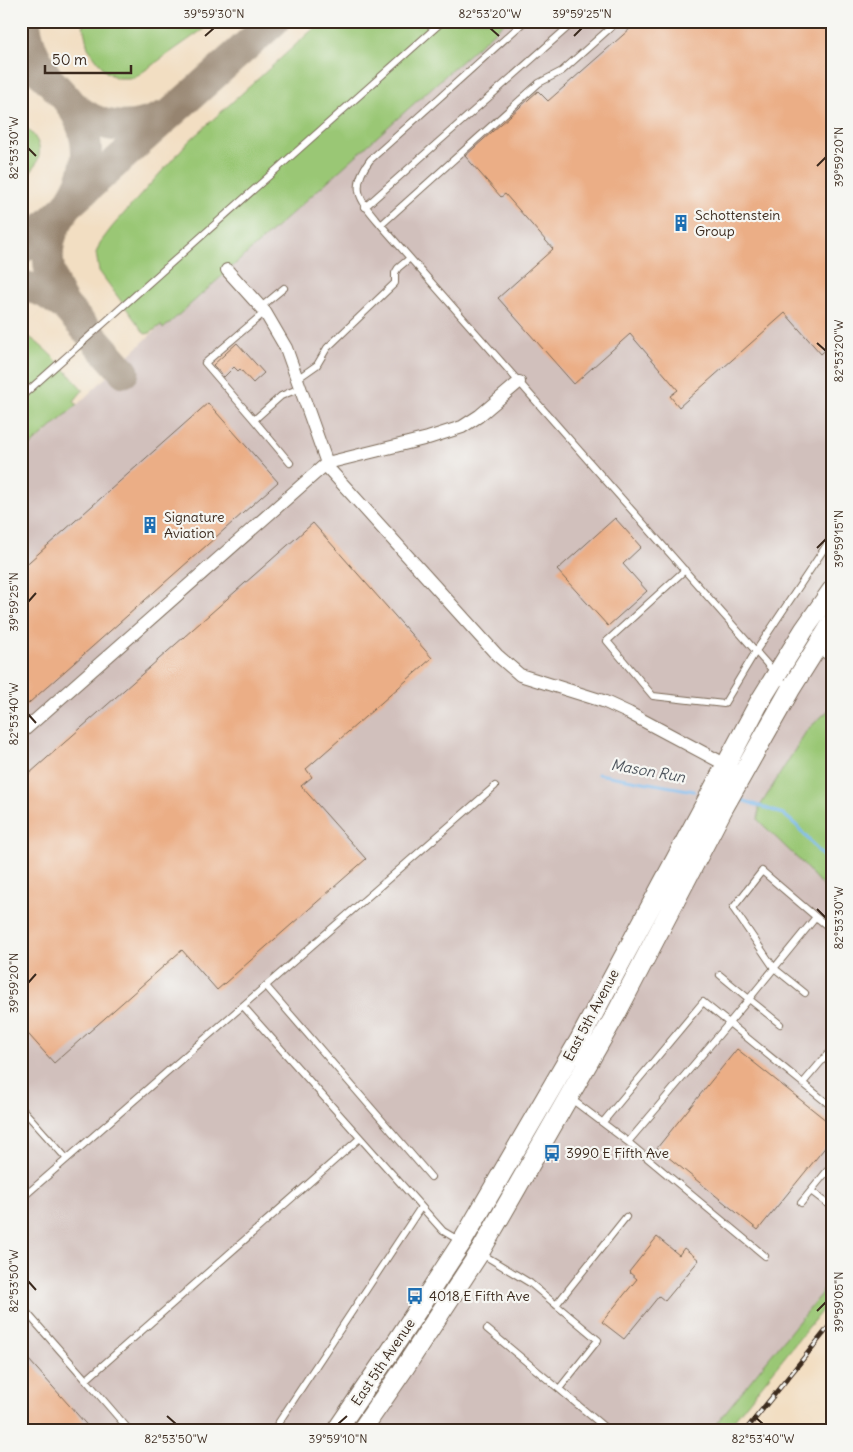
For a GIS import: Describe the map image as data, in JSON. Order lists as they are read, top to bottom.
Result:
{
  "streets": {
    "main road": ["East 5th Avenue"]
  },
  "water": ["Mason Run"],
  "places": {
    "building": ["Schottenstein Group", "Signature Aviation"],
    "bus stop": ["3990 E Fifth Ave", "4018 E Fifth Ave"]
  },
  "scale_bar": "50 m",
  "coordinates": [
    "39°59'30\"N",
    "82°53'20\"W",
    "39°59'25\"N",
    "82°53'30\"W",
    "39°59'20\"N",
    "39°59'15\"N",
    "82°53'40\"W",
    "82°53'50\"W",
    "39°59'05\"N",
    "39°59'10\"N"
  ]
}
